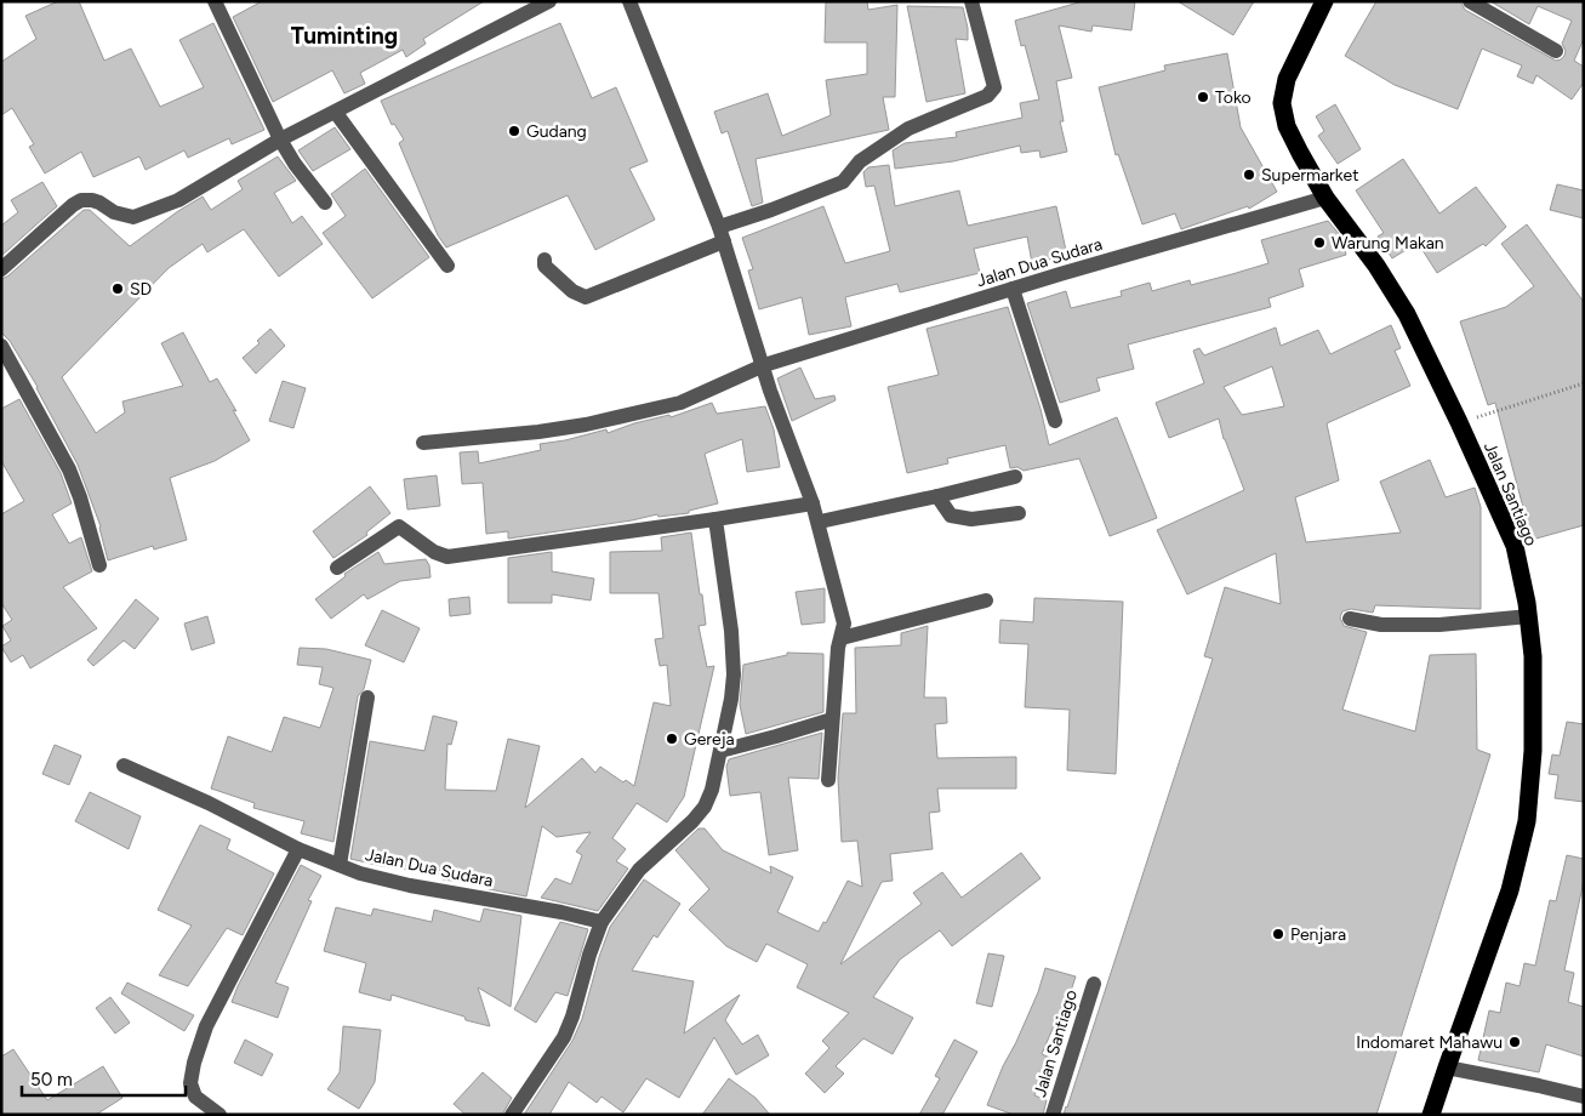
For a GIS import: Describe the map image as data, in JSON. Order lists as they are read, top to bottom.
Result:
{
  "streets": {
    "highway": ["Jalan Santiago"],
    "street": ["Jalan Dua Sudara"]
  },
  "crossings": [
    ["Jalan Dua Sudara", "Jalan Santiago"]
  ],
  "districts": ["Tuminting"],
  "places": [
    "Toko",
    "Gudang",
    "Supermarket",
    "Warung Makan",
    "SD",
    "Gereja",
    "Penjara",
    "Indomaret Mahawu"
  ],
  "scale_bar": "50 m"
}
